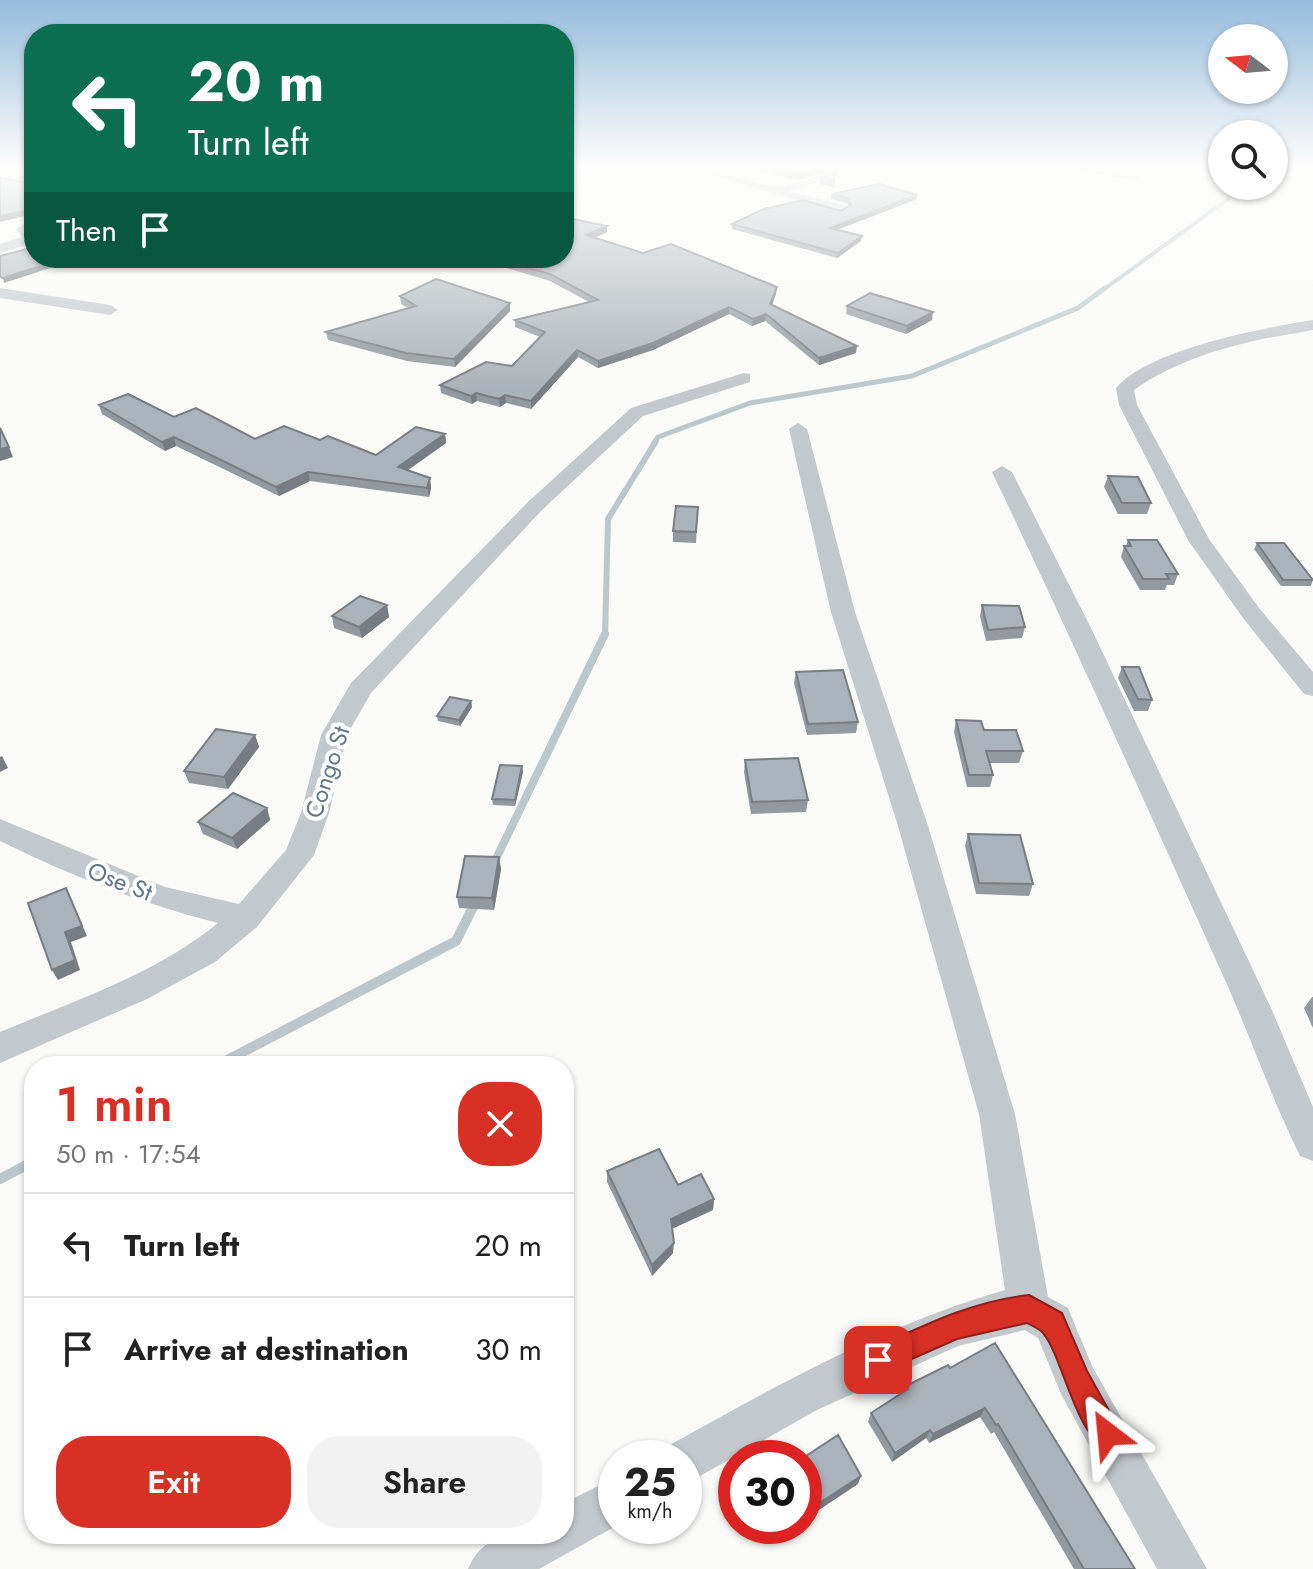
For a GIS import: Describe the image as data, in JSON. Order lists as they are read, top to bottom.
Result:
{
  "streets": {
    "street": ["Congo St", "Ose St"]
  },
  "crossings": [
    ["Congo St", "Ose St"]
  ],
  "north": "left",
  "page": {
    "turn": ["20 m", "Turn left"],
    "then": "Then",
    "heading": ["1 min", "50 m · 17:54"],
    "list": [
      {
        "name": "Turn left",
        "value": "20 m"
      },
      {
        "name": "Arrive at destination",
        "value": "30 m"
      }
    ],
    "buttons": ["Exit", "Share"],
    "speed": "25 km/h",
    "limit": "30"
  }
}
